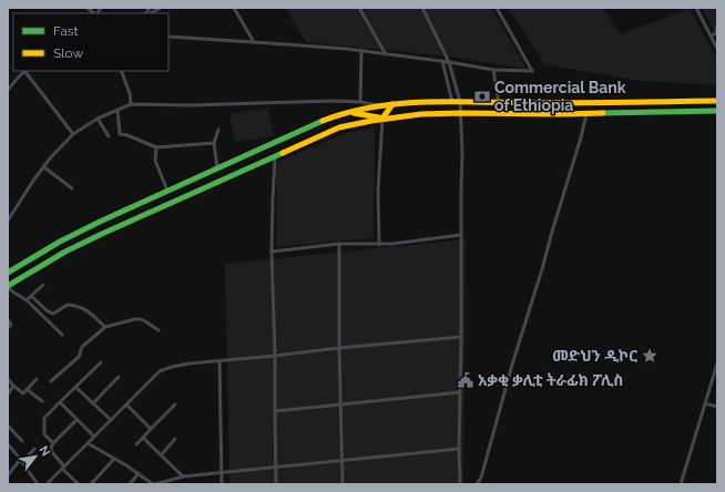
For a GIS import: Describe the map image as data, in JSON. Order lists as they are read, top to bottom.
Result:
{
  "places": {
    "bank": ["Commercial Bank of Ethiopia"],
    "place": ["መድህን ዲኮር"],
    "public building": ["አቃቂ ቃሊቲ ትራፊክ ፖሊስ"]
  },
  "legend": ["Fast", "Slow"],
  "north": "top right"
}
